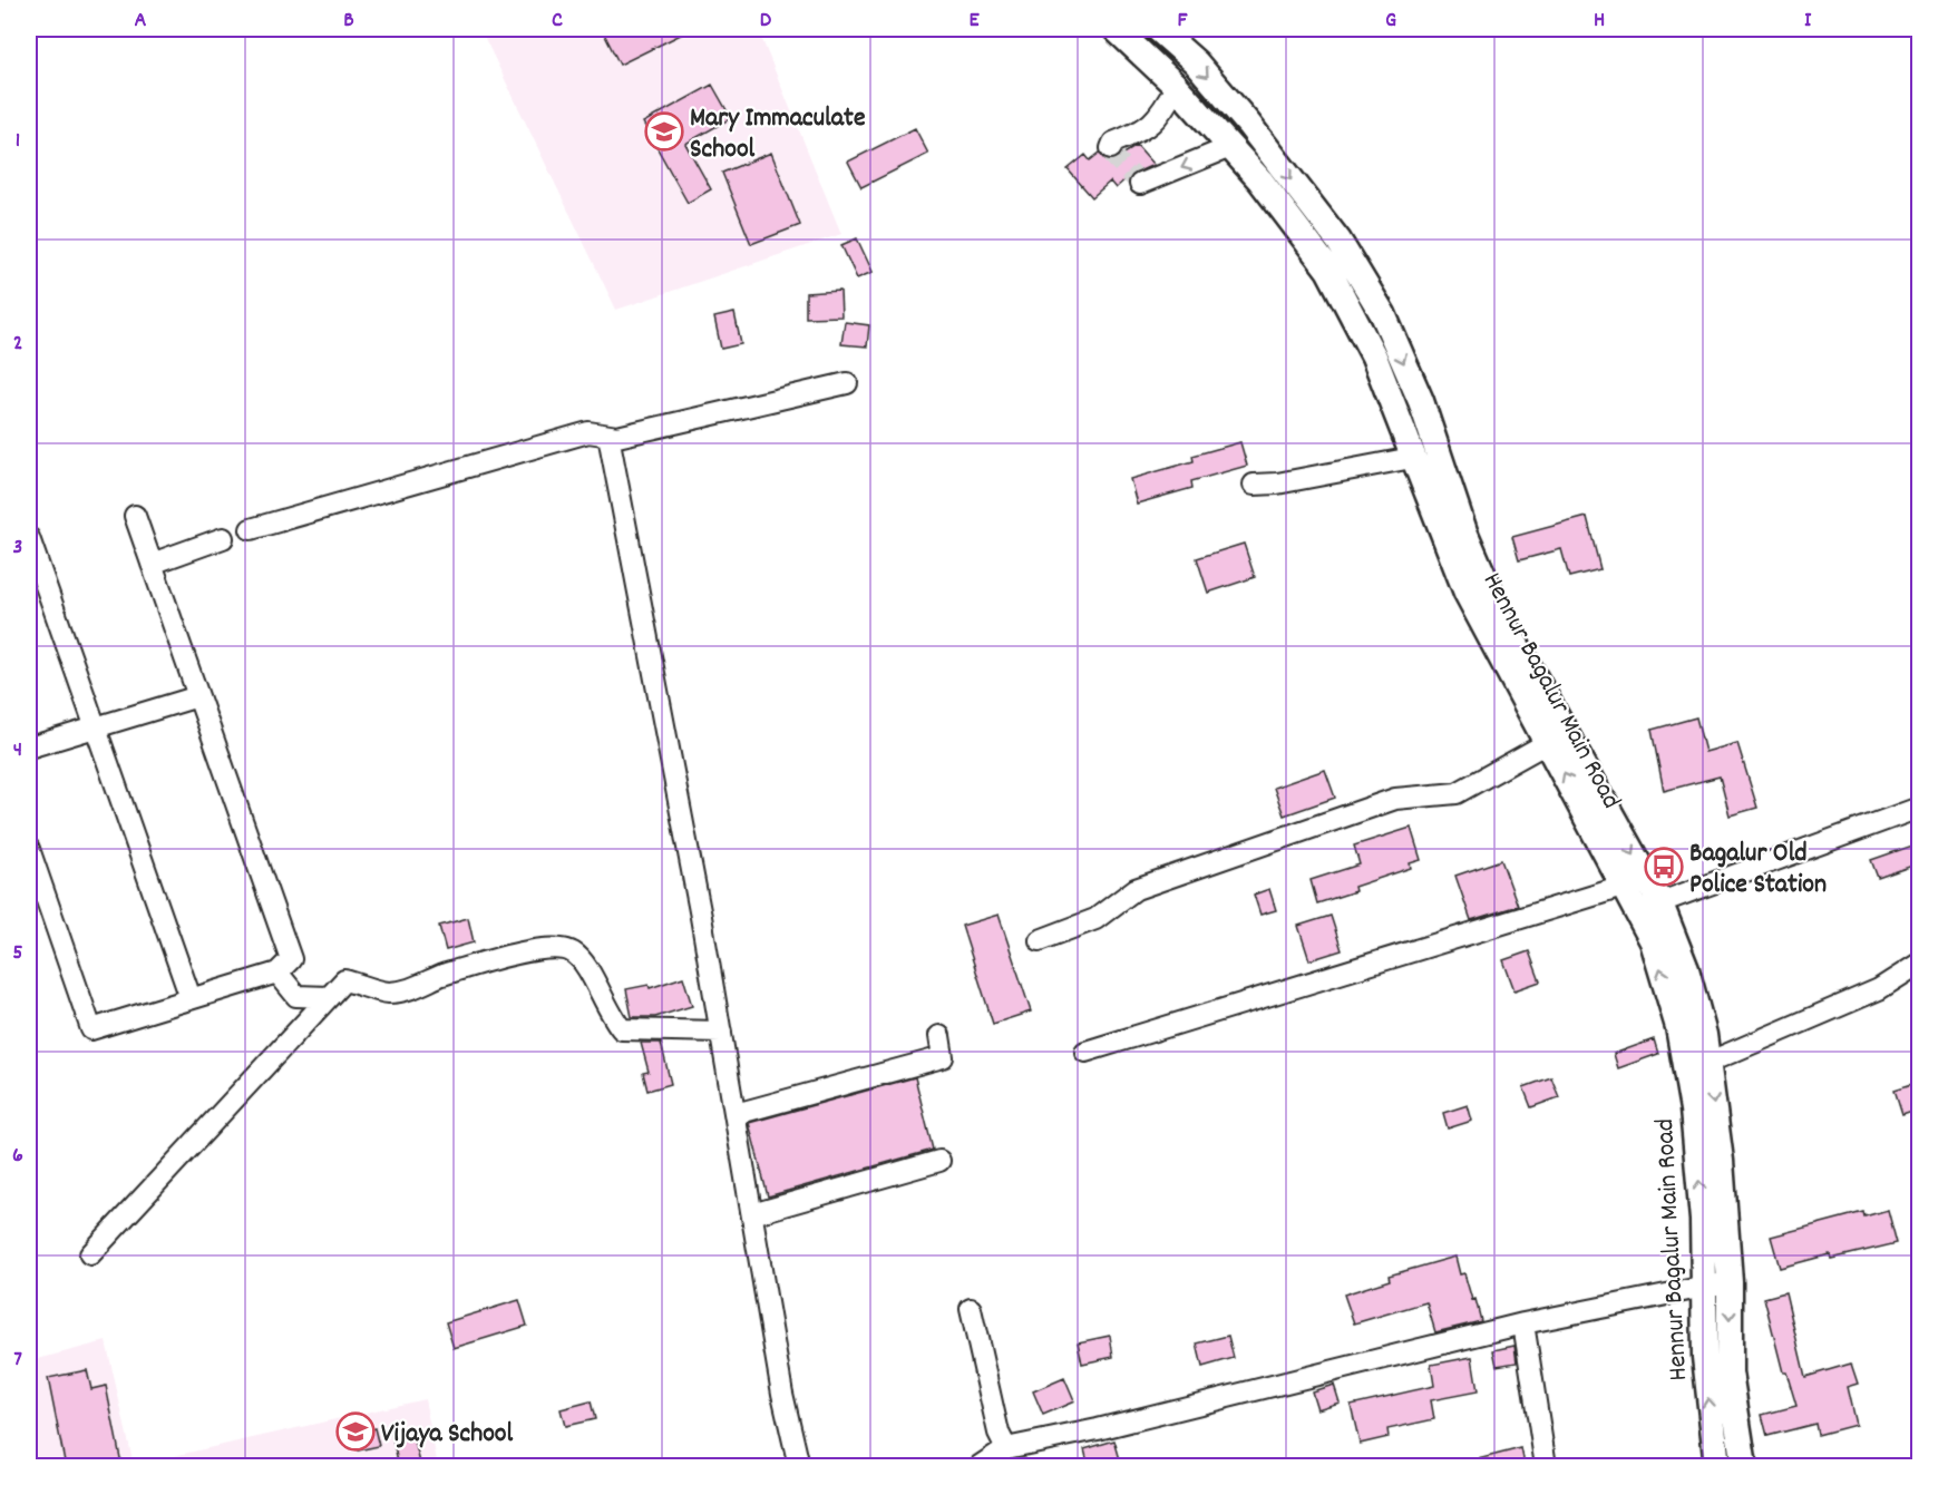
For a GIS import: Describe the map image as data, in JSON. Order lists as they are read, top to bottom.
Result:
{
  "streets": {
    "main road": ["Hennur Bagalur Main Road"]
  },
  "places": {
    "school or university": ["Mary Immaculate School", "Vijaya School"],
    "bus stop": ["Bagalur Old Police Station"]
  },
  "grid": {
    "columns": [
      "A",
      "B",
      "C",
      "D",
      "E",
      "F",
      "G",
      "H",
      "I"
    ],
    "rows": [
      "1",
      "2",
      "3",
      "4",
      "5",
      "6",
      "7"
    ]
  }
}
